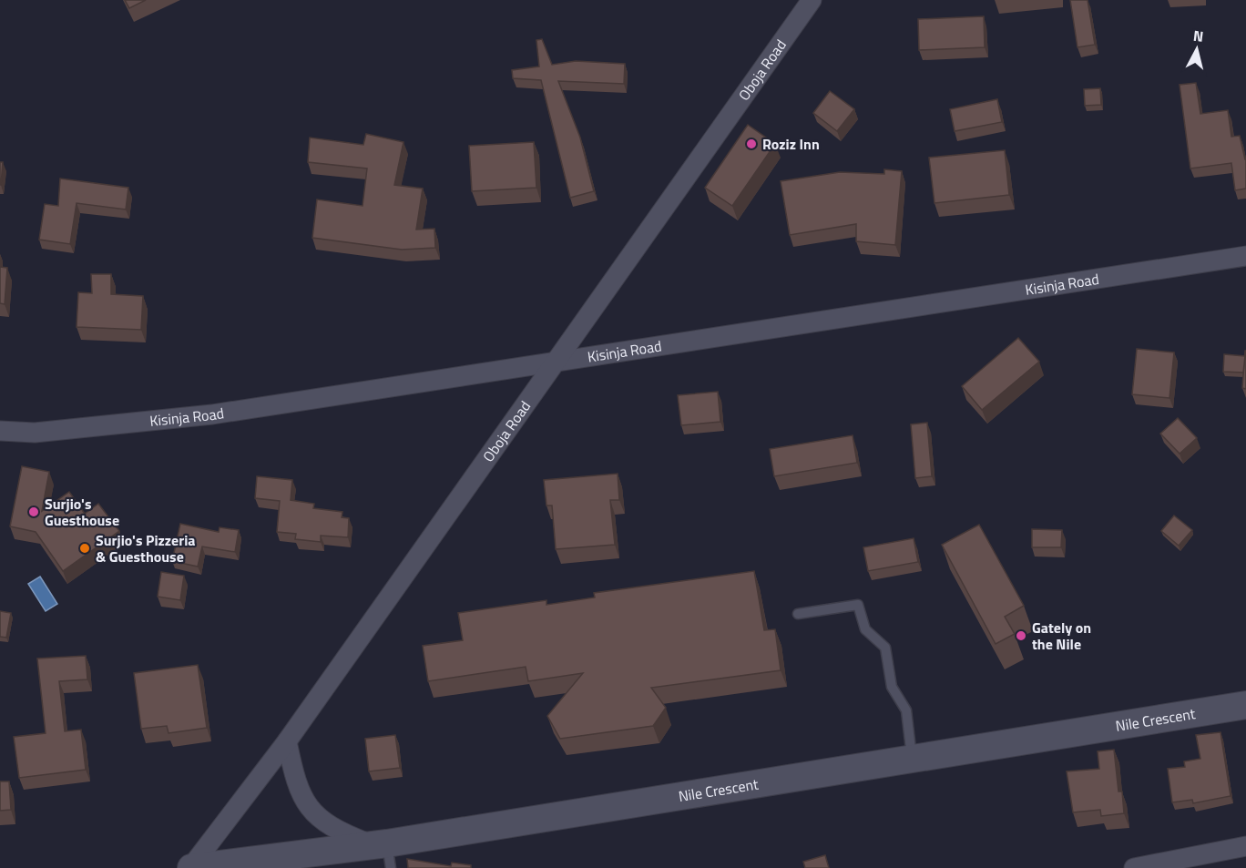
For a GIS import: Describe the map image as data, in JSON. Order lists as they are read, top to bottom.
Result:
{
  "streets": {
    "street": ["Oboja Road", "Kisinja Road", "Nile Crescent"]
  },
  "crossings": [
    ["Oboja Road", "Kisinja Road"],
    ["Oboja Road", "Nile Crescent"]
  ],
  "places": [
    "Roziz Inn",
    "Surjio's Guesthouse",
    "Surjio's Pizzeria & Guesthouse",
    "Gately on the Nile"
  ],
  "north": "top"
}
